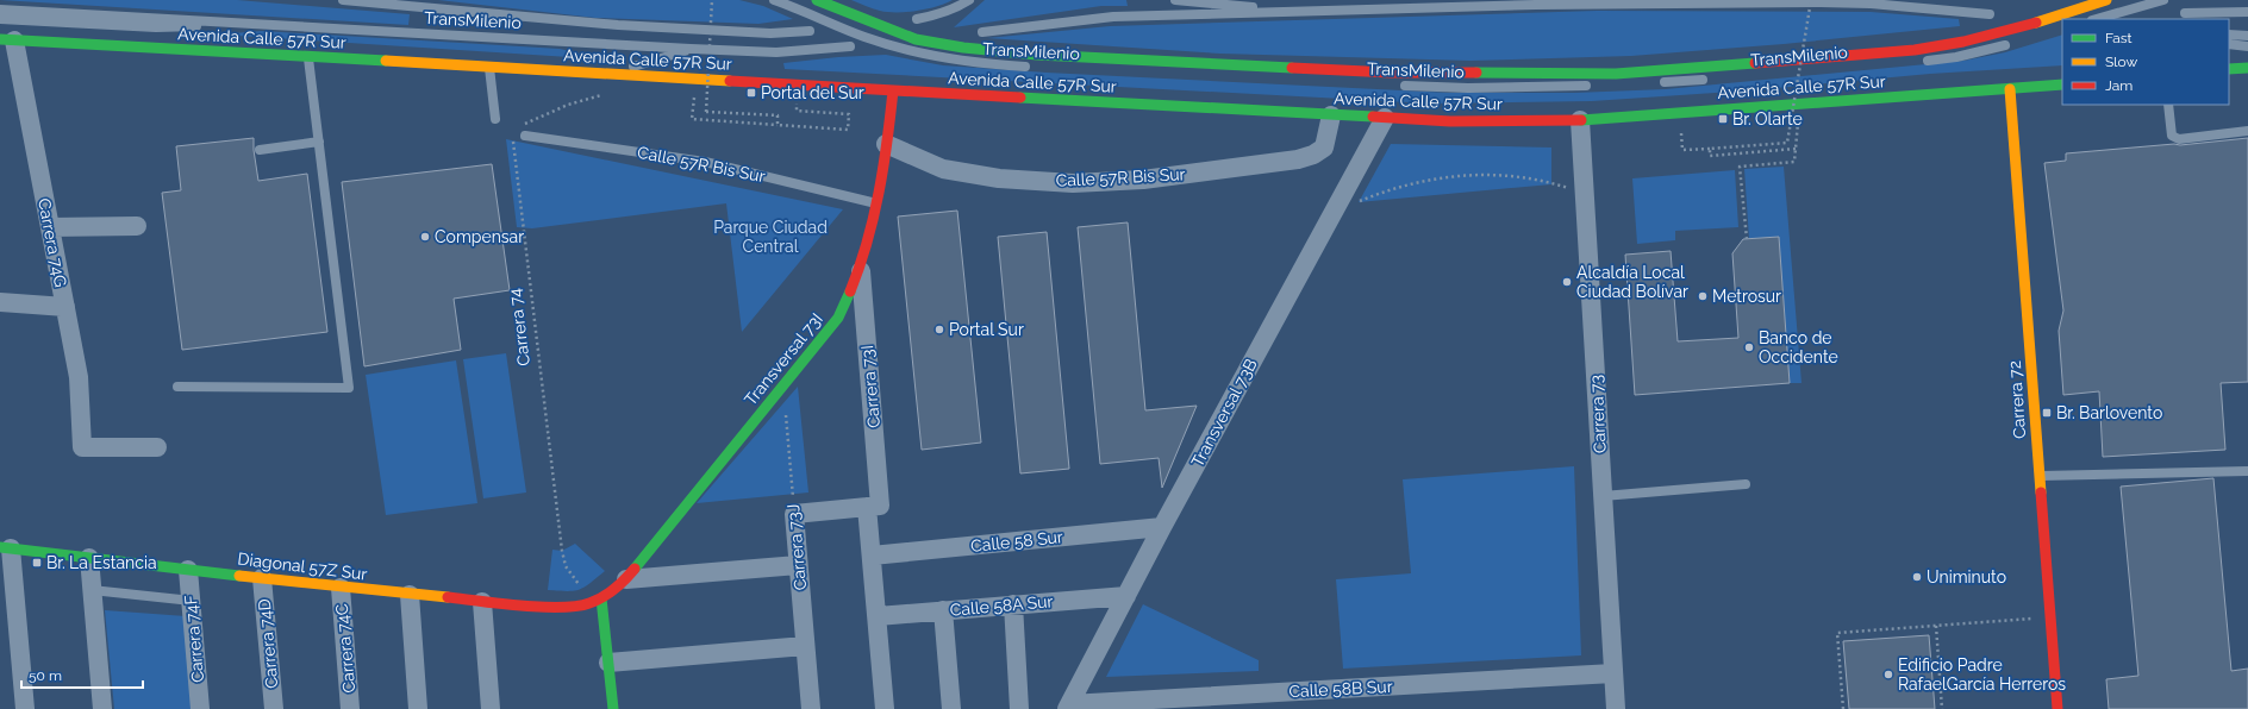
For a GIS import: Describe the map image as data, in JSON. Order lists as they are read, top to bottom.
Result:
{
  "streets": {
    "main road": [
      "Avenida Calle 57R Sur",
      "Transversal 73I",
      "Carrera 72",
      "Diagonal 57Z Sur"
    ],
    "street": [
      "Calle 57R Bis Sur",
      "Carrera 74G",
      "Carrera 73I",
      "Transversal 73B",
      "Carrera 73",
      "Calle 58 Sur",
      "Carrera 73J",
      "Calle 58A Sur",
      "Carrera 74F",
      "Carrera 74D",
      "Carrera 74C",
      "Calle 58B Sur"
    ],
    "lane": ["TransMilenio"],
    "path": ["Carrera 74"]
  },
  "crossings": [
    ["TransMilenio", "Avenida Calle 57R Sur"],
    ["Avenida Calle 57R Sur", "Calle 57R Bis Sur"],
    ["Avenida Calle 57R Sur", "Carrera 74G"],
    ["Avenida Calle 57R Sur", "Transversal 73I"],
    ["Avenida Calle 57R Sur", "Carrera 72"],
    ["Avenida Calle 57R Sur", "Transversal 73B"],
    ["Avenida Calle 57R Sur", "Carrera 73"],
    ["Calle 57R Bis Sur", "Carrera 74"],
    ["Calle 57R Bis Sur", "Transversal 73I"],
    ["Carrera 74", "Transversal 73I"],
    ["Carrera 74", "Diagonal 57Z Sur"],
    ["Transversal 73I", "Carrera 73I"],
    ["Transversal 73I", "Diagonal 57Z Sur"],
    ["Carrera 73I", "Calle 58 Sur"],
    ["Carrera 73I", "Calle 58A Sur"],
    ["Transversal 73B", "Calle 58 Sur"],
    ["Transversal 73B", "Calle 58A Sur"],
    ["Transversal 73B", "Calle 58B Sur"],
    ["Carrera 73", "Calle 58B Sur"],
    ["Diagonal 57Z Sur", "Carrera 74F"],
    ["Diagonal 57Z Sur", "Carrera 74D"],
    ["Diagonal 57Z Sur", "Carrera 74C"]
  ],
  "parks": ["Parque Ciudad Central"],
  "places": {
    "transit": [
      "Portal del Sur",
      "Br. Olarte",
      "Br. Barlovento",
      "Br. La Estancia"
    ],
    "other": [
      "Compensar",
      "Alcaldía Local Ciudad Bolívar",
      "Metrosur",
      "Portal Sur",
      "Banco de Occidente",
      "Uniminuto",
      "Edificio Padre RafaelGarcía Herreros"
    ]
  },
  "legend": ["Fast", "Slow", "Jam"],
  "scale_bar": "50 m"
}
